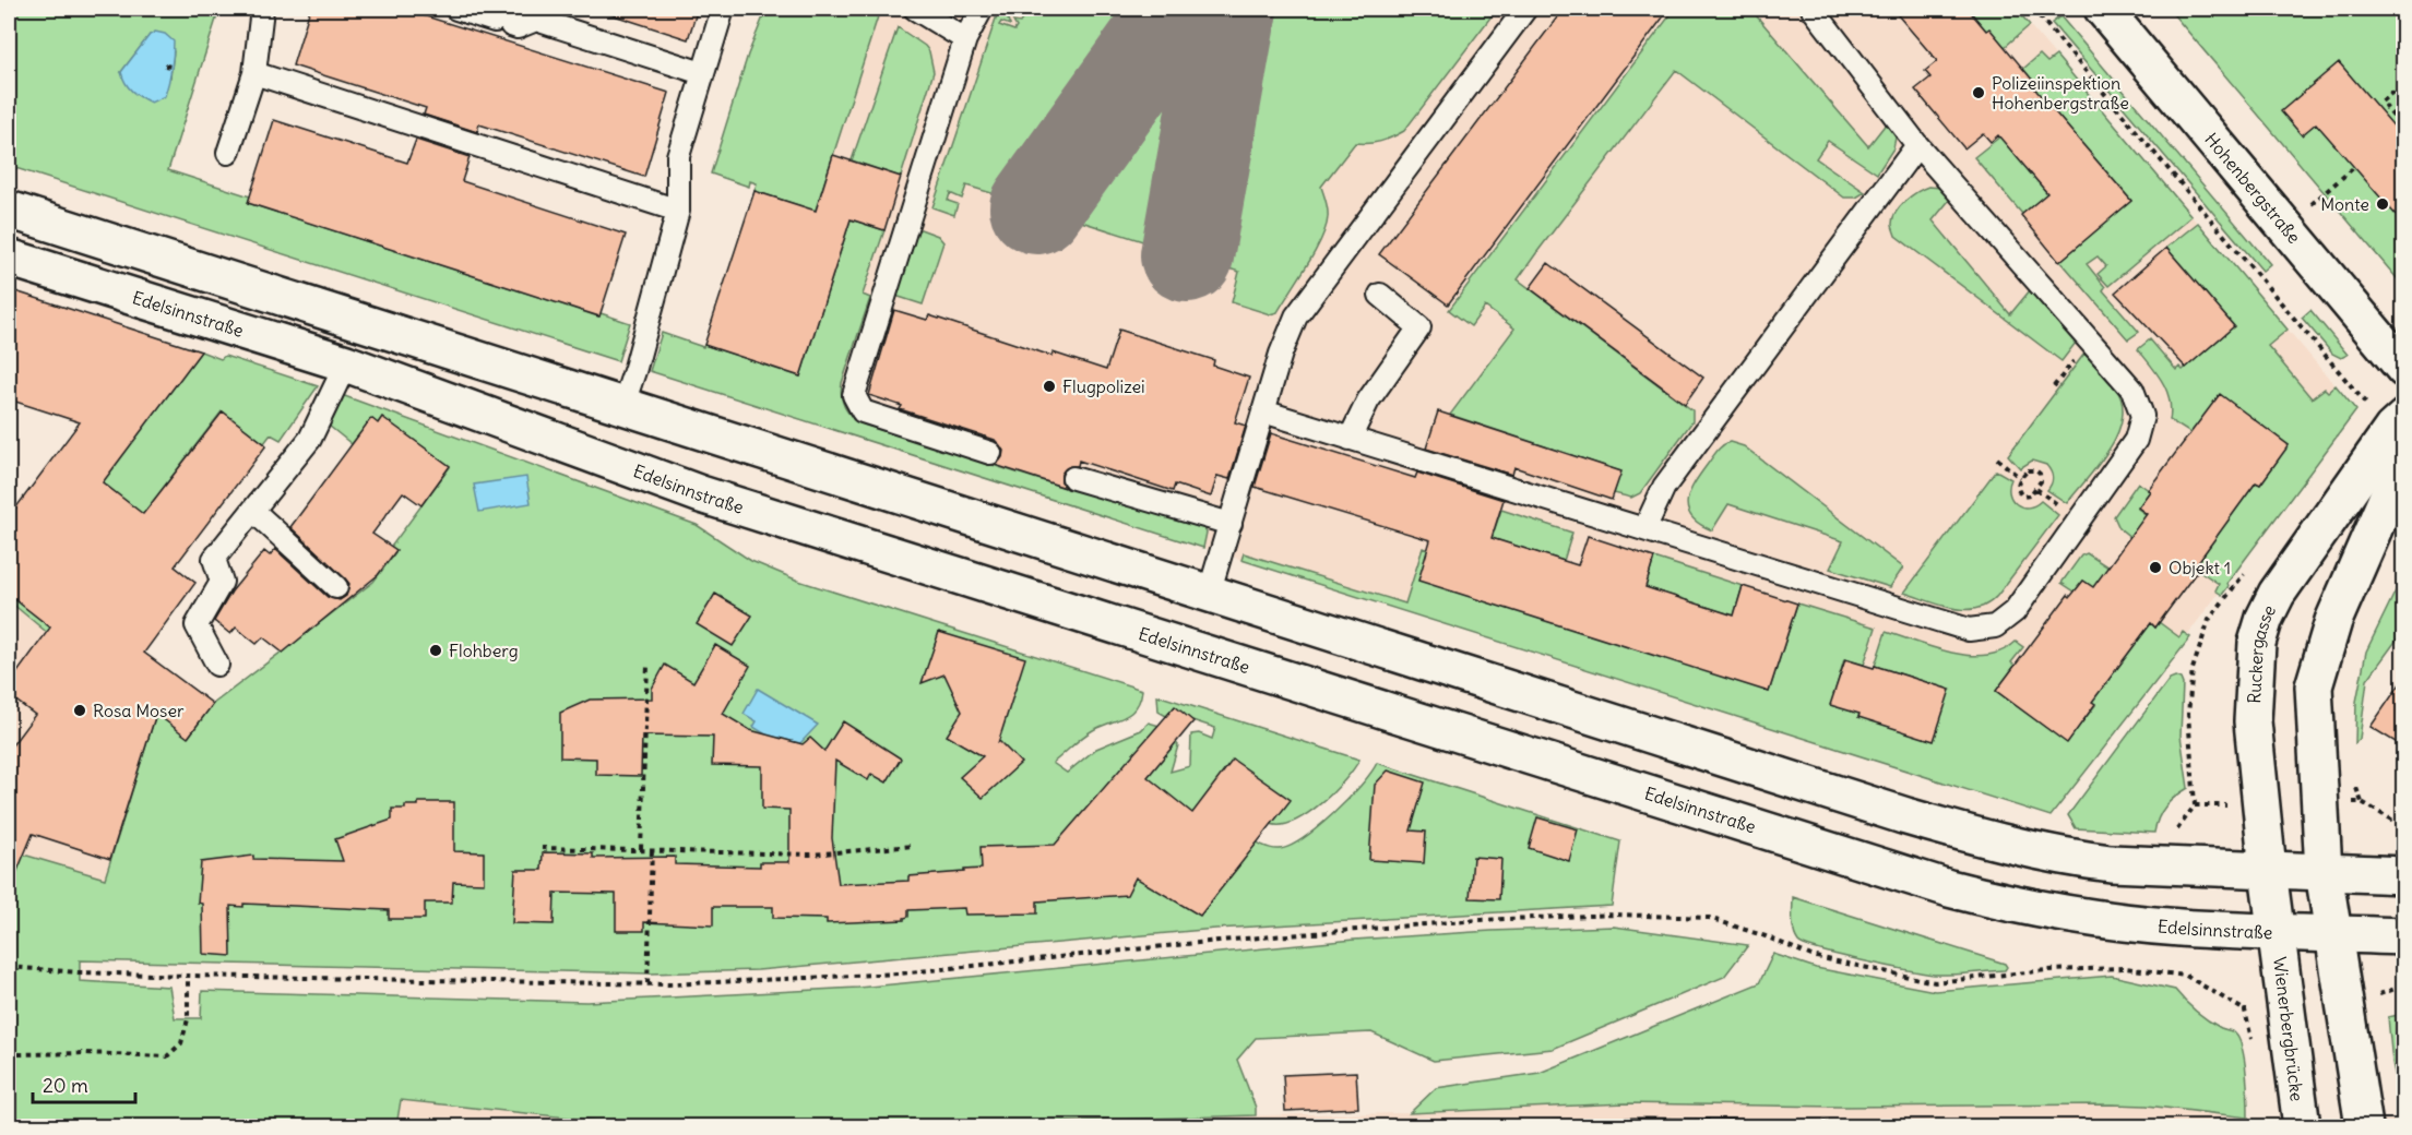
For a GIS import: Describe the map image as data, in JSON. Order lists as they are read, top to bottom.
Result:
{
  "streets": {
    "main road": [
      "Hohenbergstraße",
      "Edelsinnstraße",
      "Ruckergasse",
      "Wienerbergbrücke"
    ]
  },
  "crossings": [
    ["Edelsinnstraße", "Ruckergasse"],
    ["Edelsinnstraße", "Wienerbergbrücke"],
    ["Ruckergasse", "Wienerbergbrücke"]
  ],
  "places": [
    "Polizeiinspektion Hohenbergstraße",
    "Monte",
    "Flugpolizei",
    "Objekt 1",
    "Flohberg",
    "Rosa Moser"
  ],
  "scale_bar": "20 m"
}
